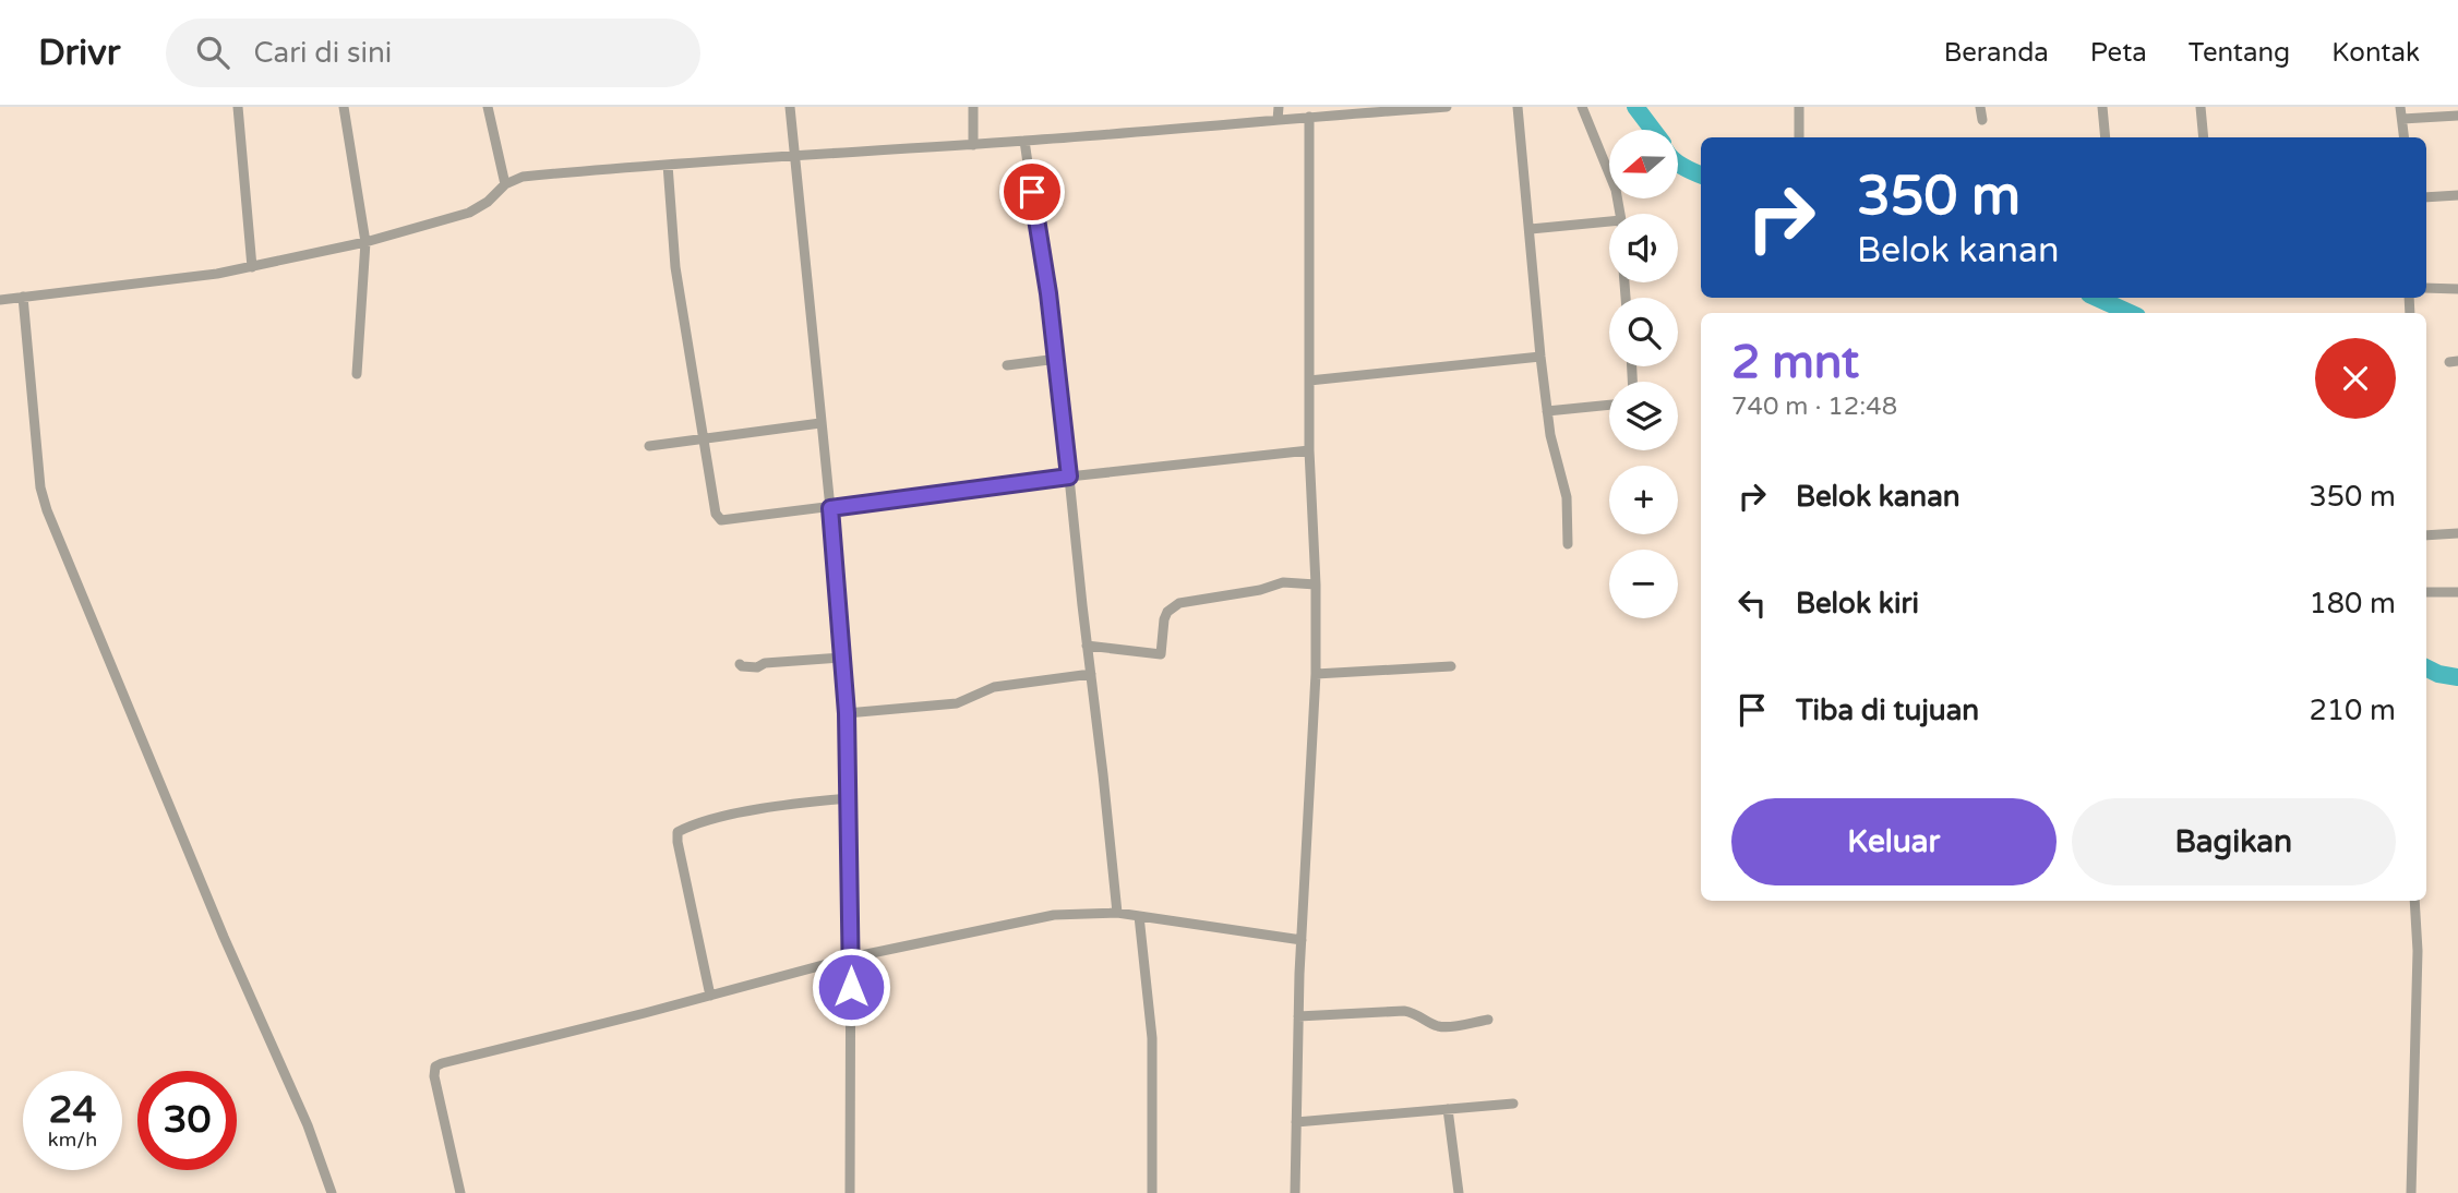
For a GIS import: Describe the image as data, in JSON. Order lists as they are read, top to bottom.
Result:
{
  "north": "left",
  "page": {
    "header": "Drivr",
    "search": "Cari di sini",
    "nav": [
      "Beranda",
      "Peta",
      "Tentang",
      "Kontak"
    ],
    "map_buttons": ["+", "−"],
    "turn": ["350 m", "Belok kanan"],
    "heading": ["2 mnt", "740 m · 12:48"],
    "list": [
      {
        "name": "Belok kanan",
        "value": "350 m"
      },
      {
        "name": "Belok kiri",
        "value": "180 m"
      },
      {
        "name": "Tiba di tujuan",
        "value": "210 m"
      }
    ],
    "buttons": ["Keluar", "Bagikan"],
    "speed": "24 km/h",
    "limit": "30"
  }
}
